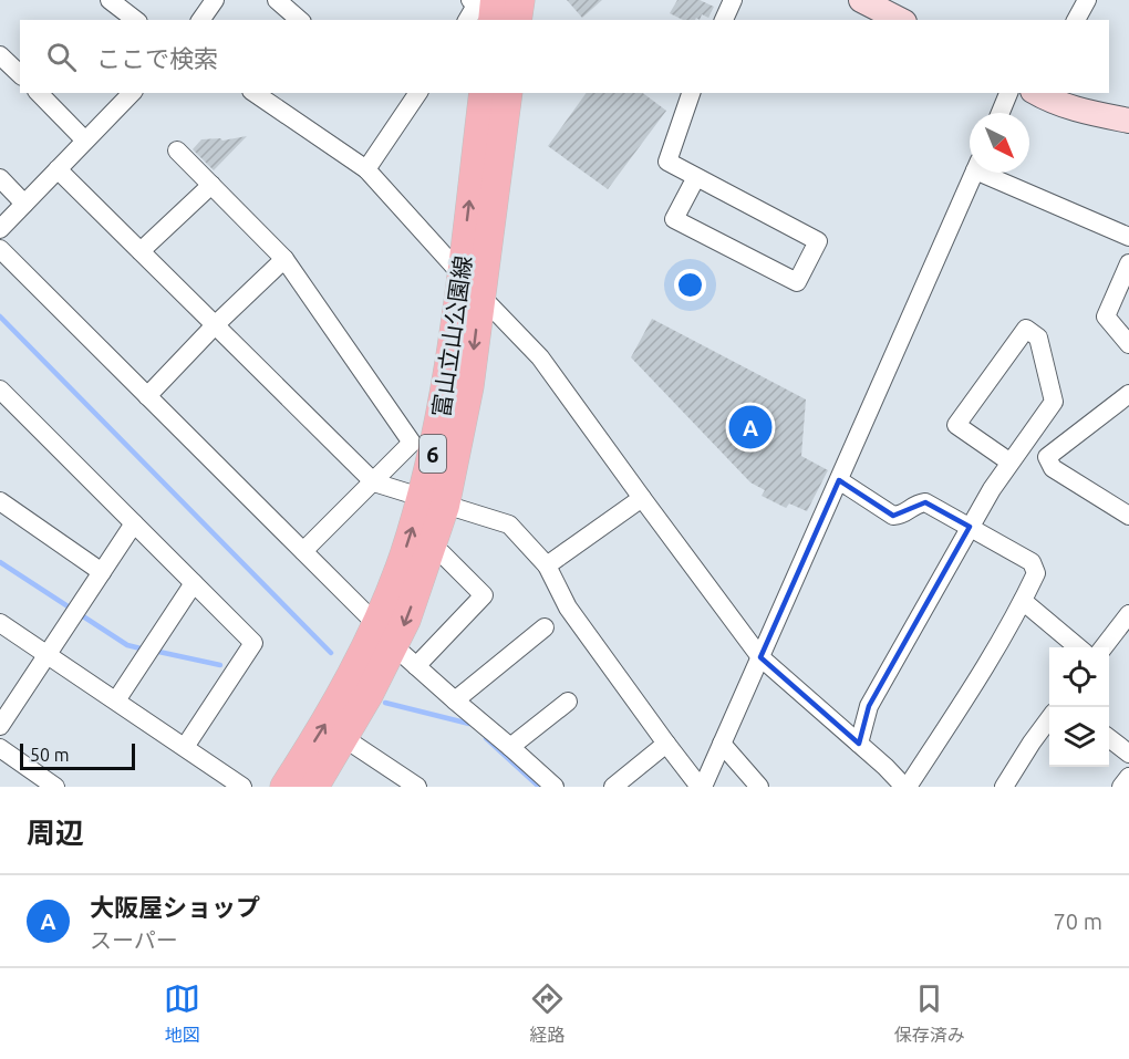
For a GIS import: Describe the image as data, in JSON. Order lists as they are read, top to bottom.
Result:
{
  "streets": {
    "main road": ["富山立山公園線", "6"]
  },
  "scale_bar": "50 m",
  "north": "bottom right",
  "page": {
    "search": "ここで検索",
    "pins": "A",
    "scale": "50 m",
    "heading": "周辺",
    "list": [
      {
        "mark": "A",
        "name": "大阪屋ショップ",
        "note": "スーパー",
        "value": "70 m"
      }
    ],
    "nav": ["地図", "経路", "保存済み"]
  }
}
